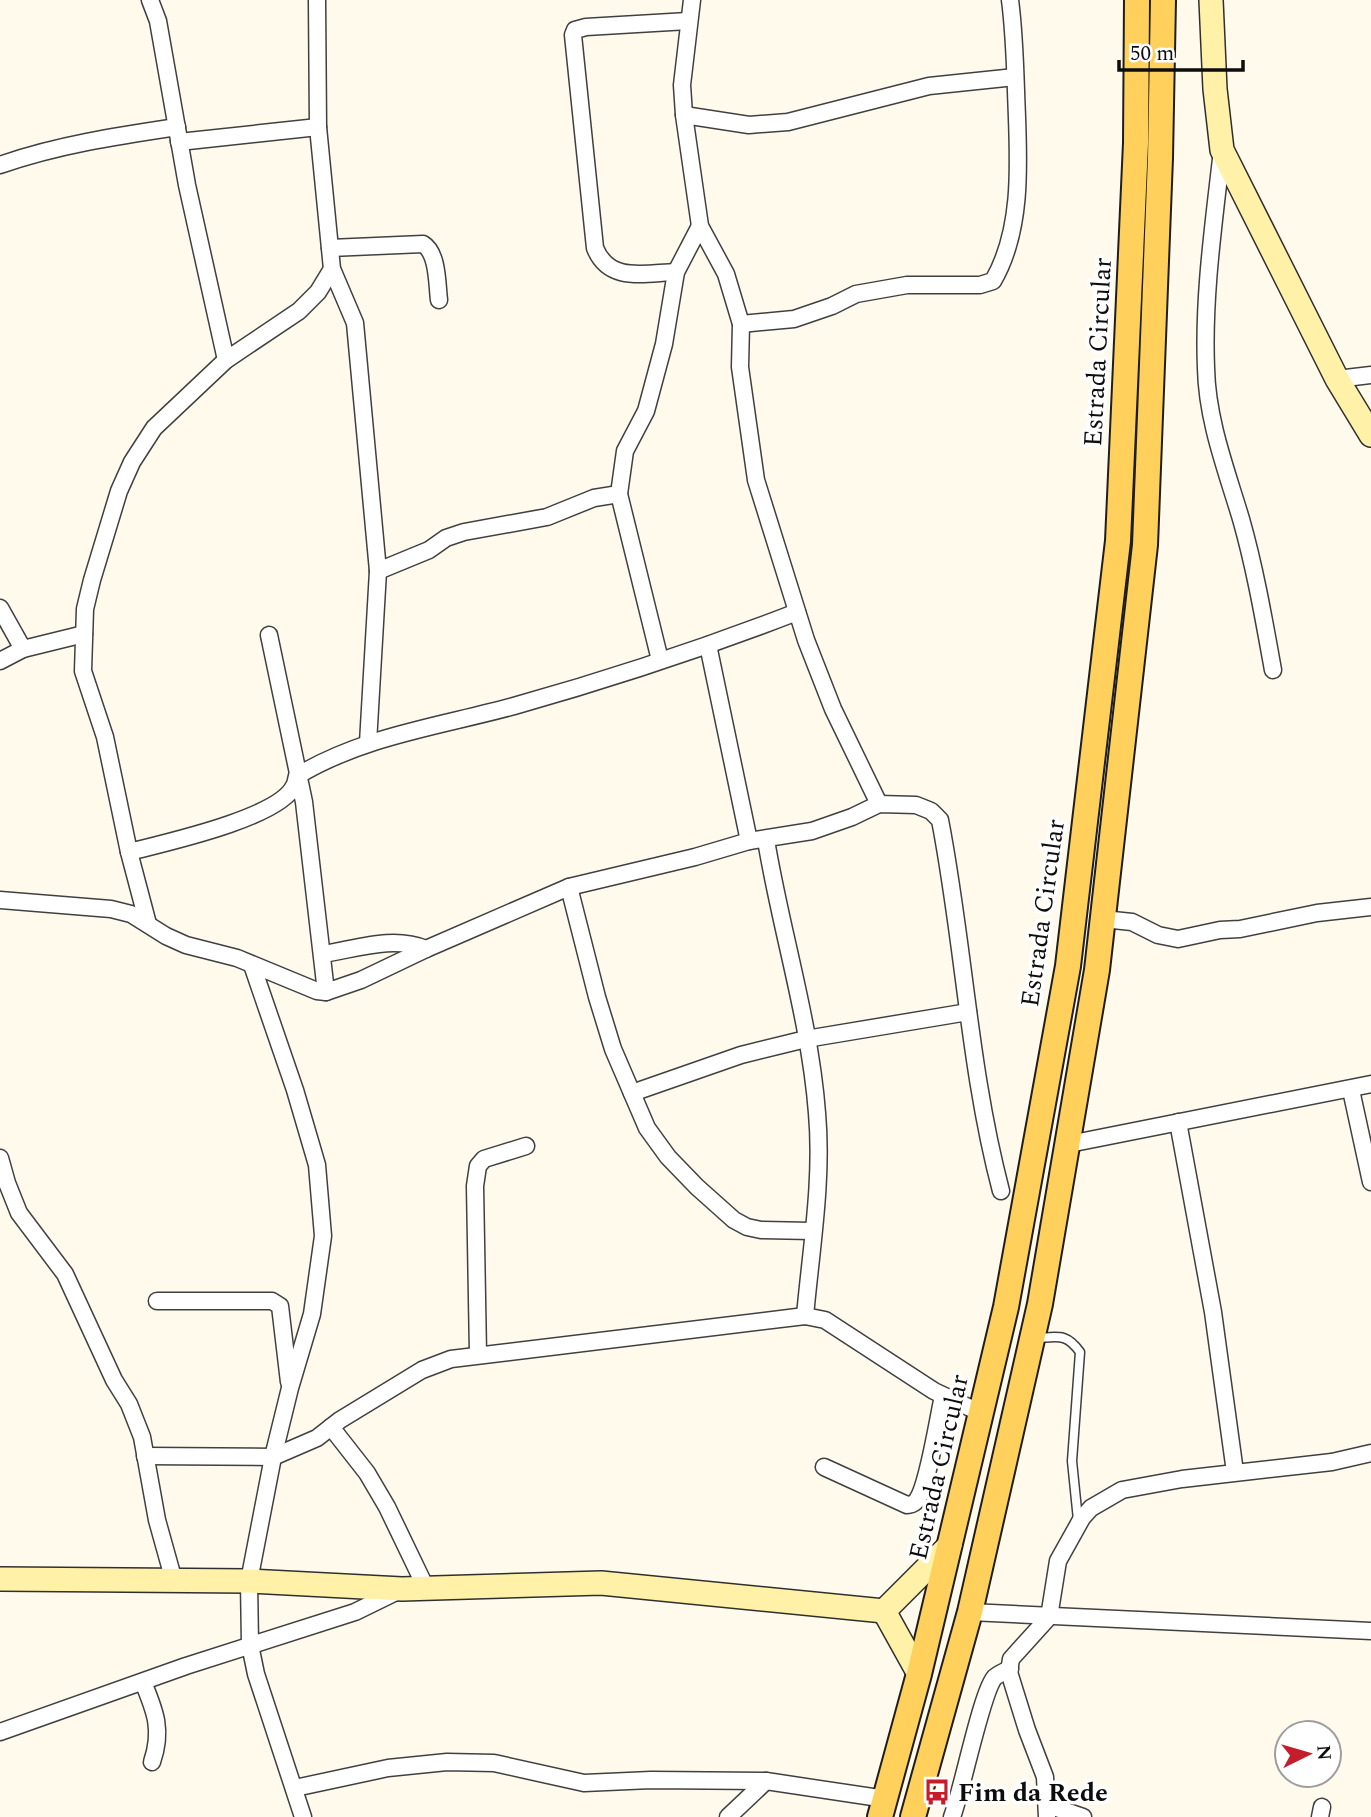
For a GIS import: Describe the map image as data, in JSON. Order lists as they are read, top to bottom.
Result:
{
  "streets": {
    "main road": ["Estrada Circular"]
  },
  "places": {
    "bus stop": ["Fim da Rede"]
  },
  "scale_bar": "50 m",
  "north": "right"
}
